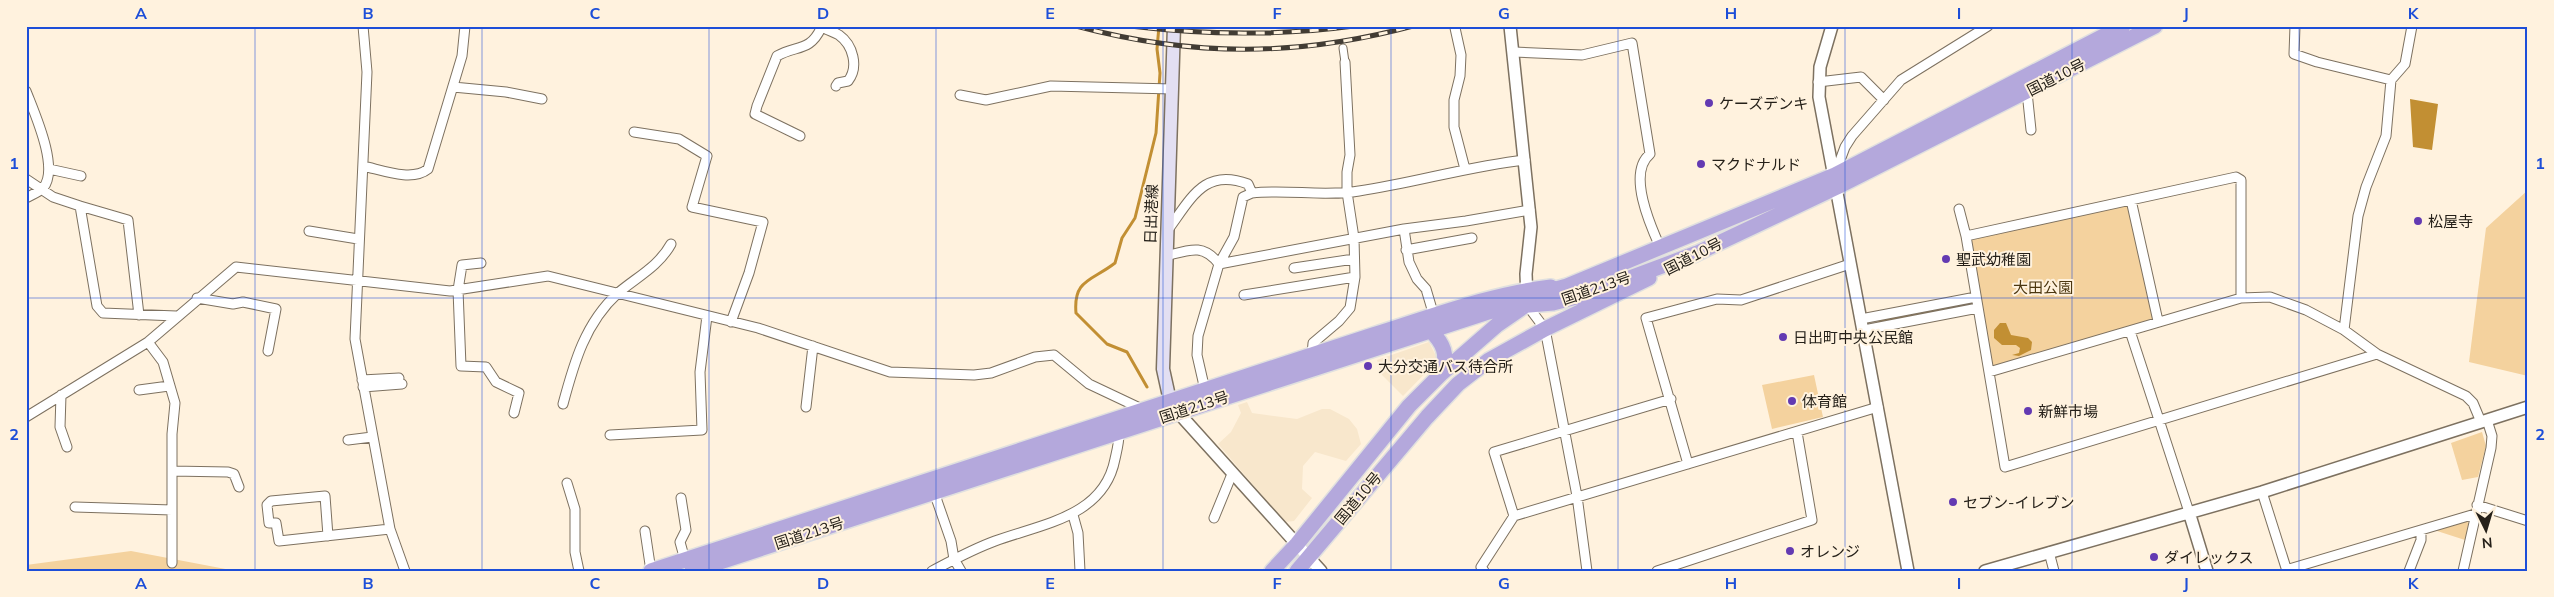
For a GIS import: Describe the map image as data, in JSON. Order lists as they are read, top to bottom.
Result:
{
  "streets": {
    "highway": ["国道10号", "国道213号"],
    "main road": ["日出港線"]
  },
  "crossings": [
    ["国道10号", "国道213号"],
    ["日出港線", "国道213号"]
  ],
  "parks": ["大田公園"],
  "places": [
    "ケーズデンキ",
    "マクドナルド",
    "松屋寺",
    "聖武幼稚園",
    "日出町中央公民館",
    "大分交通バス待合所",
    "体育館",
    "新鮮市場",
    "セブン-イレブン",
    "オレンジ",
    "ダイレックス"
  ],
  "north": "bottom",
  "grid": {
    "columns": [
      "A",
      "B",
      "C",
      "D",
      "E",
      "F",
      "G",
      "H",
      "I",
      "J",
      "K"
    ],
    "rows": ["1", "2"]
  }
}
